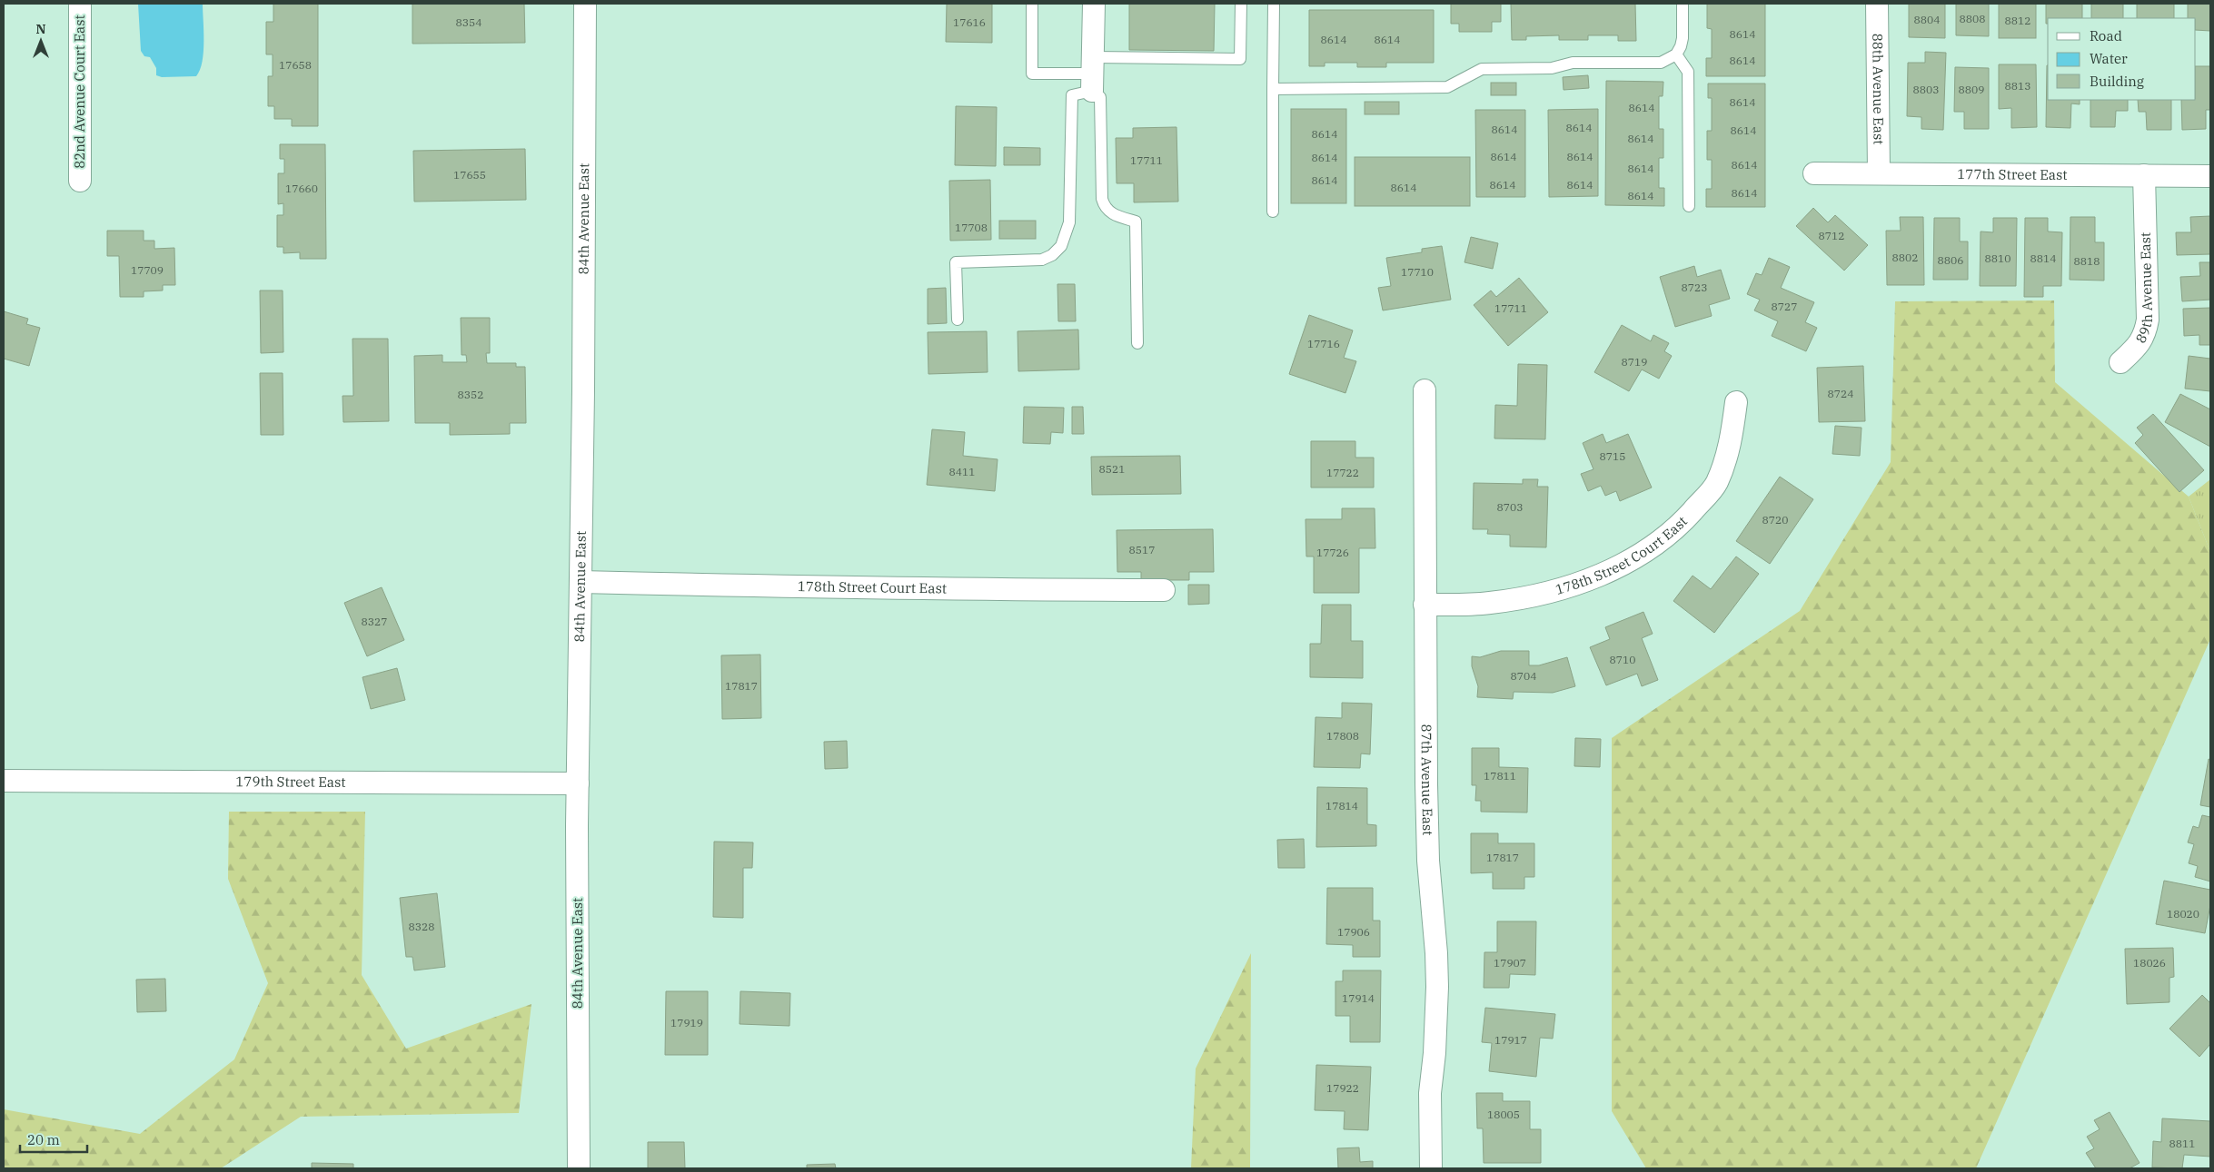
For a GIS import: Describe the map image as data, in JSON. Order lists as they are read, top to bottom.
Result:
{
  "streets": {
    "street": [
      "88th Avenue East",
      "82nd Avenue Court East",
      "177th Street East",
      "84th Avenue East",
      "89th Avenue East",
      "178th Street Court East",
      "87th Avenue East",
      "179th Street East"
    ]
  },
  "crossings": [
    ["88th Avenue East", "177th Street East"],
    ["177th Street East", "89th Avenue East"],
    ["84th Avenue East", "178th Street Court East"],
    ["84th Avenue East", "179th Street East"],
    ["178th Street Court East", "87th Avenue East"]
  ],
  "house_numbers": [
    "8808",
    "8804",
    "8812",
    "8354",
    "17616",
    "8614",
    "8614",
    "8614",
    "8614",
    "17658",
    "8813",
    "8803",
    "8809",
    "8614",
    "8614",
    "8614",
    "8614",
    "8614",
    "8614",
    "8614",
    "8614",
    "8614",
    "8614",
    "17711",
    "8614",
    "8614",
    "17655",
    "8614",
    "8614",
    "8614",
    "8614",
    "17660",
    "8614",
    "8614",
    "17708",
    "8712",
    "8802",
    "8810",
    "8814",
    "8806",
    "8818",
    "17709",
    "17710",
    "8723",
    "8727",
    "17711",
    "17716",
    "8719",
    "8724",
    "8352",
    "8715",
    "8521",
    "8411",
    "17722",
    "8703",
    "8720",
    "8517",
    "17726",
    "8327",
    "8710",
    "8704",
    "17817",
    "17808",
    "17811",
    "17814",
    "17817",
    "18020",
    "8328",
    "17906",
    "17907",
    "18026",
    "17914",
    "17919",
    "17917",
    "17922",
    "18005",
    "8811"
  ],
  "legend": ["Road", "Water", "Building"],
  "scale_bar": "20 m",
  "north": "top"
}
